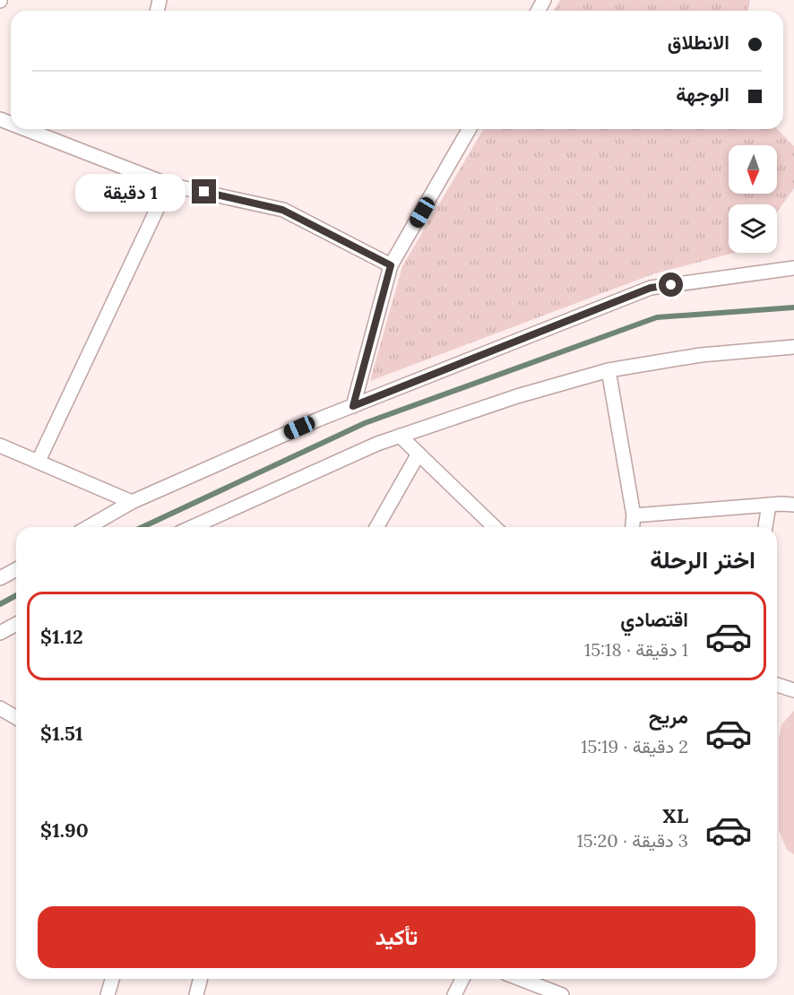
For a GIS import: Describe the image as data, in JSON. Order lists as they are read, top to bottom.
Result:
{
  "north": "bottom",
  "page": {
    "banner": ["الانطلاق", "الوجهة"],
    "bubble": "1 دقيقة",
    "heading": "اختر الرحلة",
    "list": [
      {
        "name": "اقتصادي",
        "note": "1 دقيقة · 15:18",
        "value": "$1.12"
      },
      {
        "name": "مريح",
        "note": "2 دقيقة · 15:19",
        "value": "$1.51"
      },
      {
        "name": "XL",
        "note": "3 دقيقة · 15:20",
        "value": "$1.90"
      }
    ],
    "buttons": "تأكيد"
  }
}
